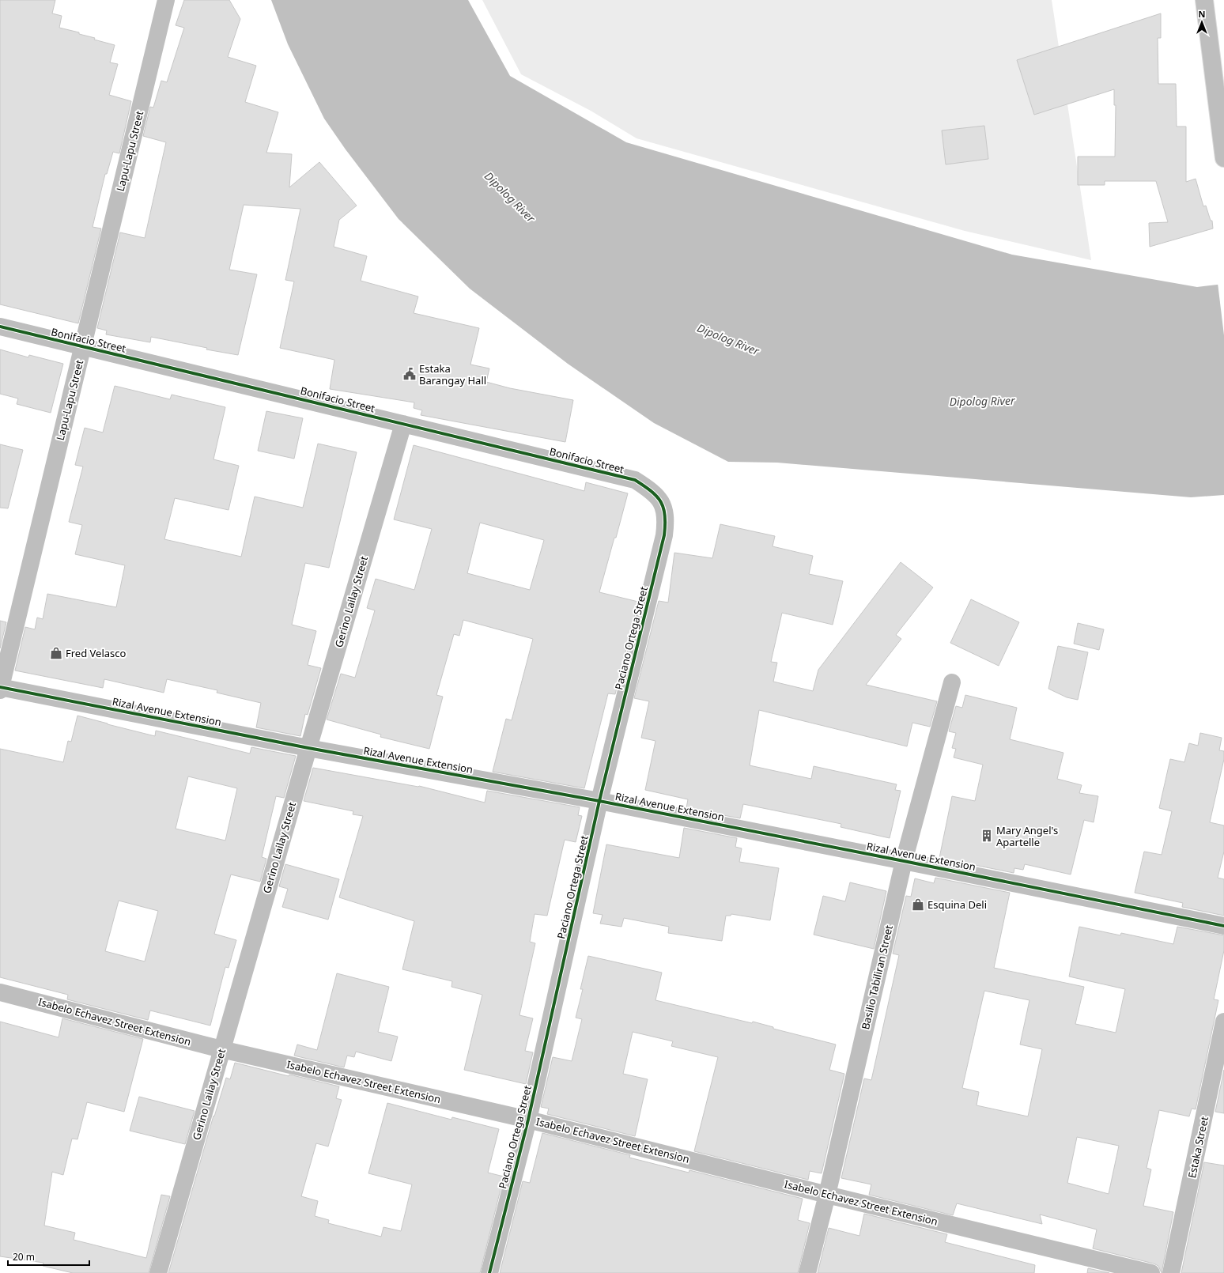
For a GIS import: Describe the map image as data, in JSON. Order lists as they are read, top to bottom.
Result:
{
  "streets": {
    "main road": [
      "Lapu-Lapu Street",
      "Bonifacio Street",
      "Gerino Lailay Street",
      "Paciano Ortega Street",
      "Rizal Avenue Extension",
      "Basilio Tabiliran Street",
      "Isabelo Echavez Street Extension",
      "Estaka Street"
    ]
  },
  "crossings": [
    ["Lapu-Lapu Street", "Bonifacio Street"],
    ["Lapu-Lapu Street", "Rizal Avenue Extension"],
    ["Bonifacio Street", "Gerino Lailay Street"],
    ["Bonifacio Street", "Paciano Ortega Street"],
    ["Gerino Lailay Street", "Rizal Avenue Extension"],
    ["Gerino Lailay Street", "Isabelo Echavez Street Extension"],
    ["Paciano Ortega Street", "Rizal Avenue Extension"],
    ["Paciano Ortega Street", "Isabelo Echavez Street Extension"],
    ["Rizal Avenue Extension", "Basilio Tabiliran Street"],
    ["Basilio Tabiliran Street", "Isabelo Echavez Street Extension"]
  ],
  "water": ["Dipolog River"],
  "places": {
    "public building": ["Estaka Barangay Hall"],
    "shop": ["Fred Velasco", "Esquina Deli"],
    "building": ["Mary Angel's Apartelle"]
  },
  "scale_bar": "20 m",
  "north": "top"
}
